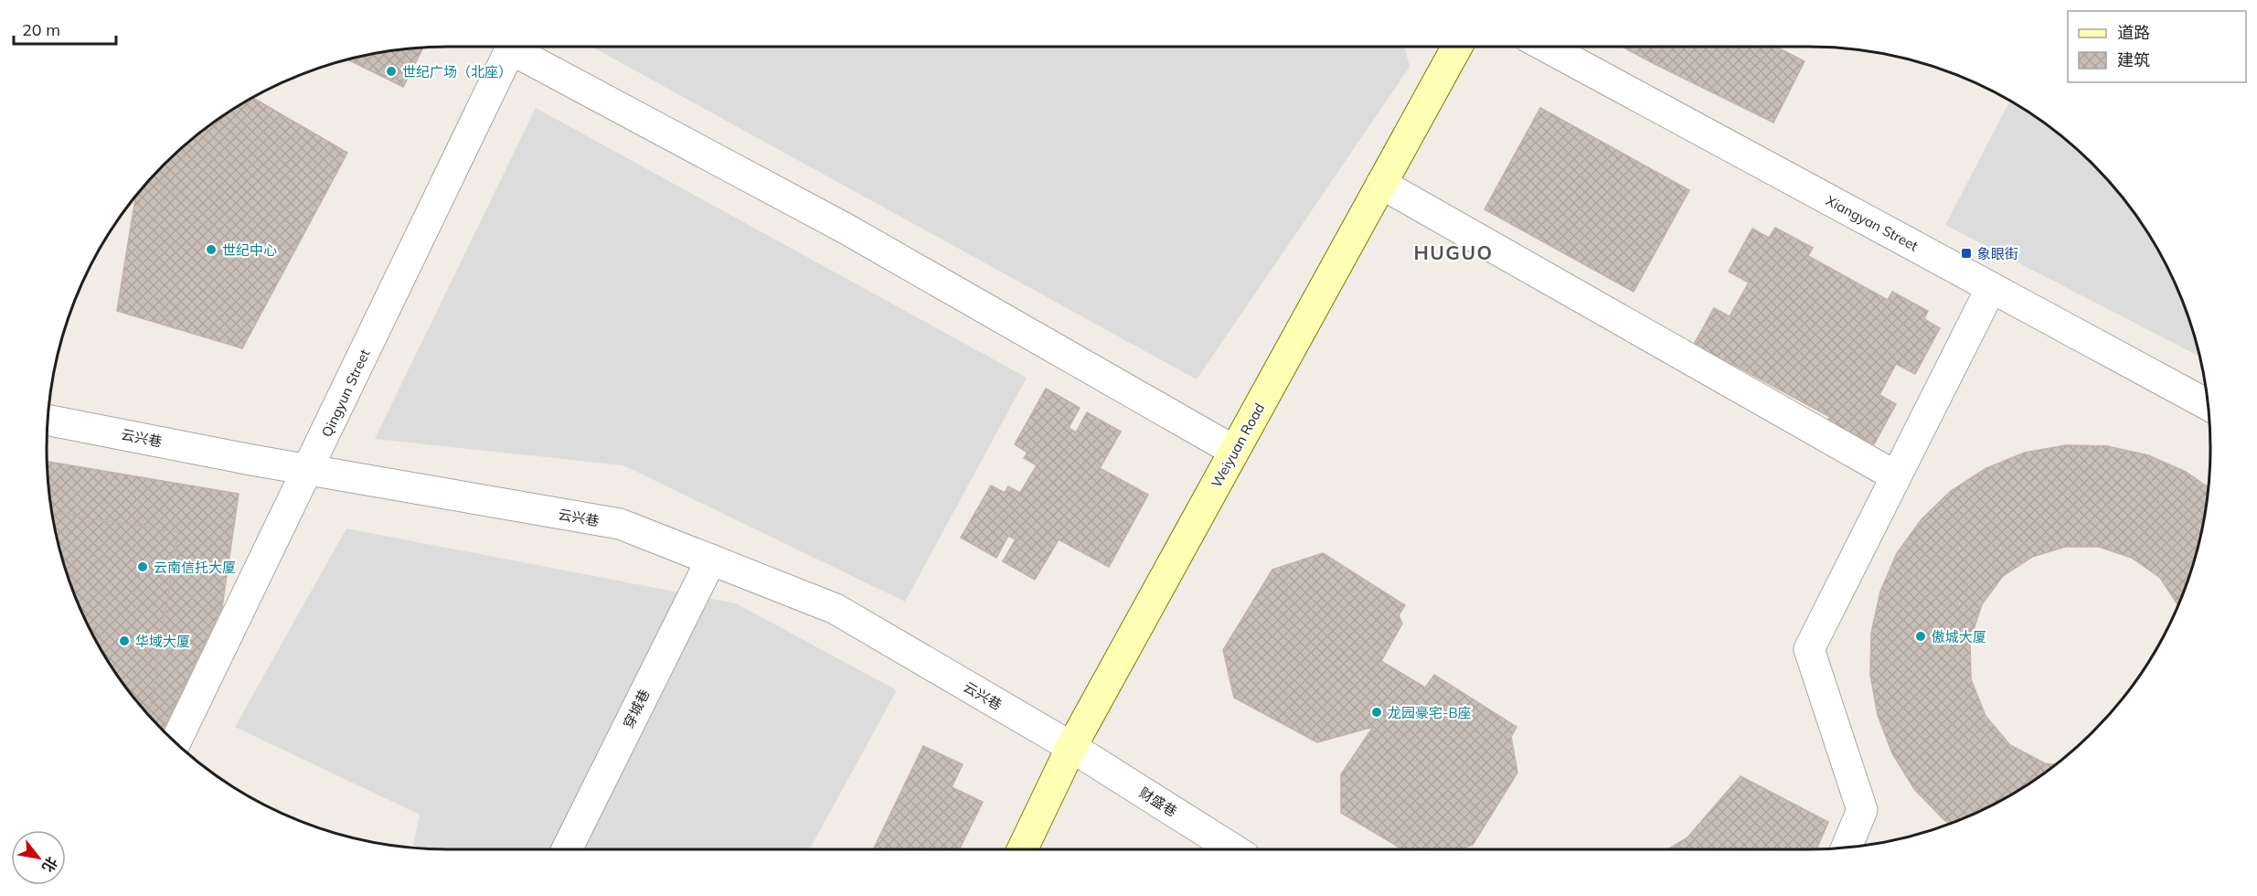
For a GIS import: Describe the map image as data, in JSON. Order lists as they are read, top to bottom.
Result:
{
  "streets": {
    "street": [
      "Xiangyan Street",
      "Qingyun Street",
      "云兴巷",
      "Weiyuan Road",
      "穿城巷",
      "财盛巷"
    ]
  },
  "crossings": [
    ["Qingyun Street", "云兴巷"],
    ["云兴巷", "Weiyuan Road"],
    ["云兴巷", "穿城巷"],
    ["云兴巷", "财盛巷"],
    ["Weiyuan Road", "财盛巷"]
  ],
  "districts": ["HUGUO"],
  "places": {
    "other": [
      "世纪广场（北座）",
      "世纪中心",
      "云南信托大厦",
      "傲城大厦",
      "华域大厦",
      "龙园豪宅-B座"
    ],
    "transit": ["象眼街"]
  },
  "legend": ["道路", "建筑"],
  "scale_bar": "20 m",
  "north": "bottom right"
}
